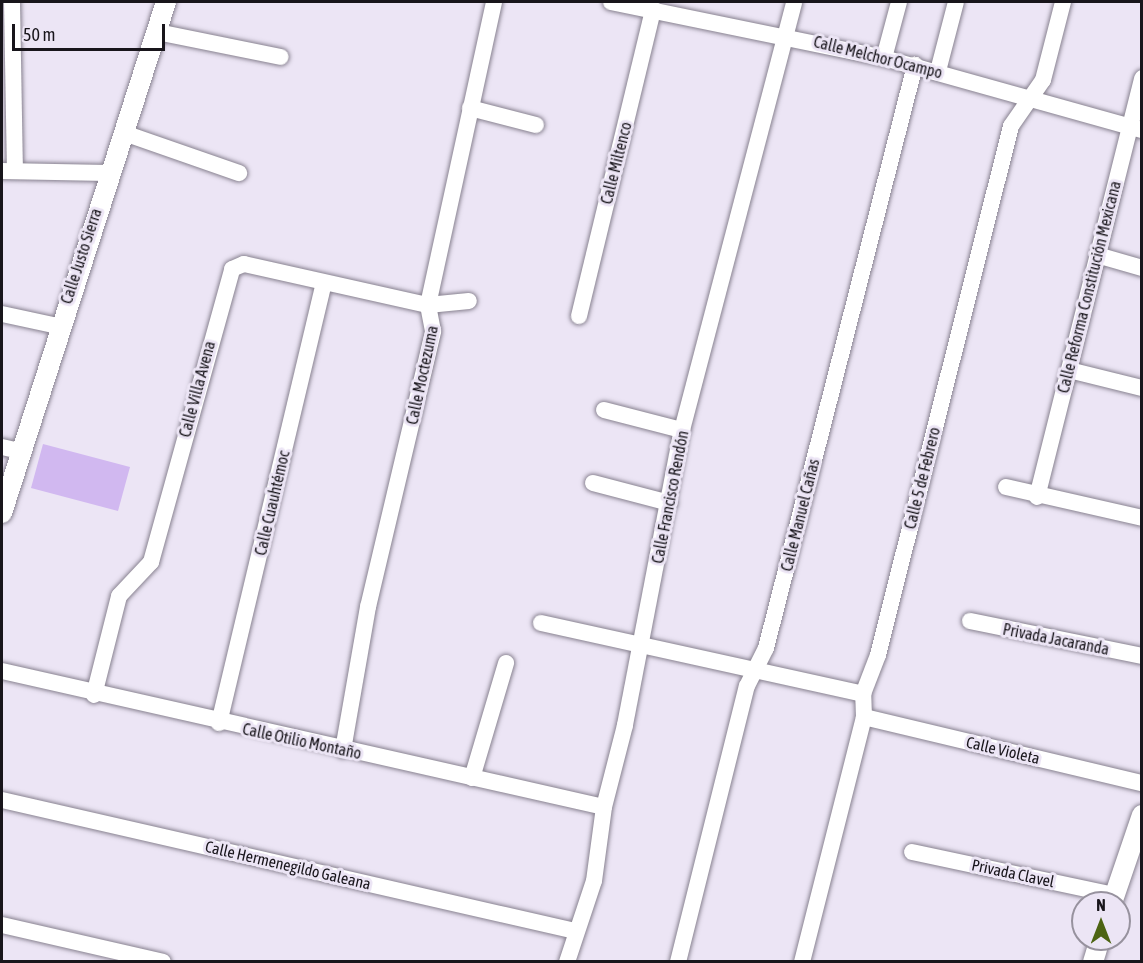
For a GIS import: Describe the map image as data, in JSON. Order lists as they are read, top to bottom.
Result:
{
  "streets": {
    "street": [
      "Calle Melchor Ocampo",
      "Calle Miltenco",
      "Calle Justo Sierra",
      "Calle Reforma Constitución Mexicana",
      "Calle Moctezuma",
      "Calle Villa Avena",
      "Calle 5 de Febrero",
      "Calle Francisco Rendón",
      "Calle Cuauhtémoc",
      "Calle Manuel Cañas",
      "Privada Jacaranda",
      "Calle Otilio Montaño",
      "Calle Violeta",
      "Calle Hermenegildo Galeana",
      "Privada Clavel"
    ]
  },
  "crossings": [
    ["Calle Melchor Ocampo", "Calle Miltenco"],
    ["Calle Melchor Ocampo", "Calle Reforma Constitución Mexicana"],
    ["Calle Melchor Ocampo", "Calle 5 de Febrero"],
    ["Calle Melchor Ocampo", "Calle Francisco Rendón"],
    ["Calle Melchor Ocampo", "Calle Manuel Cañas"],
    ["Calle Moctezuma", "Calle Villa Avena"],
    ["Calle Moctezuma", "Calle Otilio Montaño"],
    ["Calle Villa Avena", "Calle Cuauhtémoc"],
    ["Calle Villa Avena", "Calle Otilio Montaño"],
    ["Calle 5 de Febrero", "Calle Violeta"],
    ["Calle Francisco Rendón", "Calle Otilio Montaño"],
    ["Calle Francisco Rendón", "Calle Hermenegildo Galeana"],
    ["Calle Cuauhtémoc", "Calle Otilio Montaño"]
  ],
  "scale_bar": "50 m",
  "north": "top"
}
